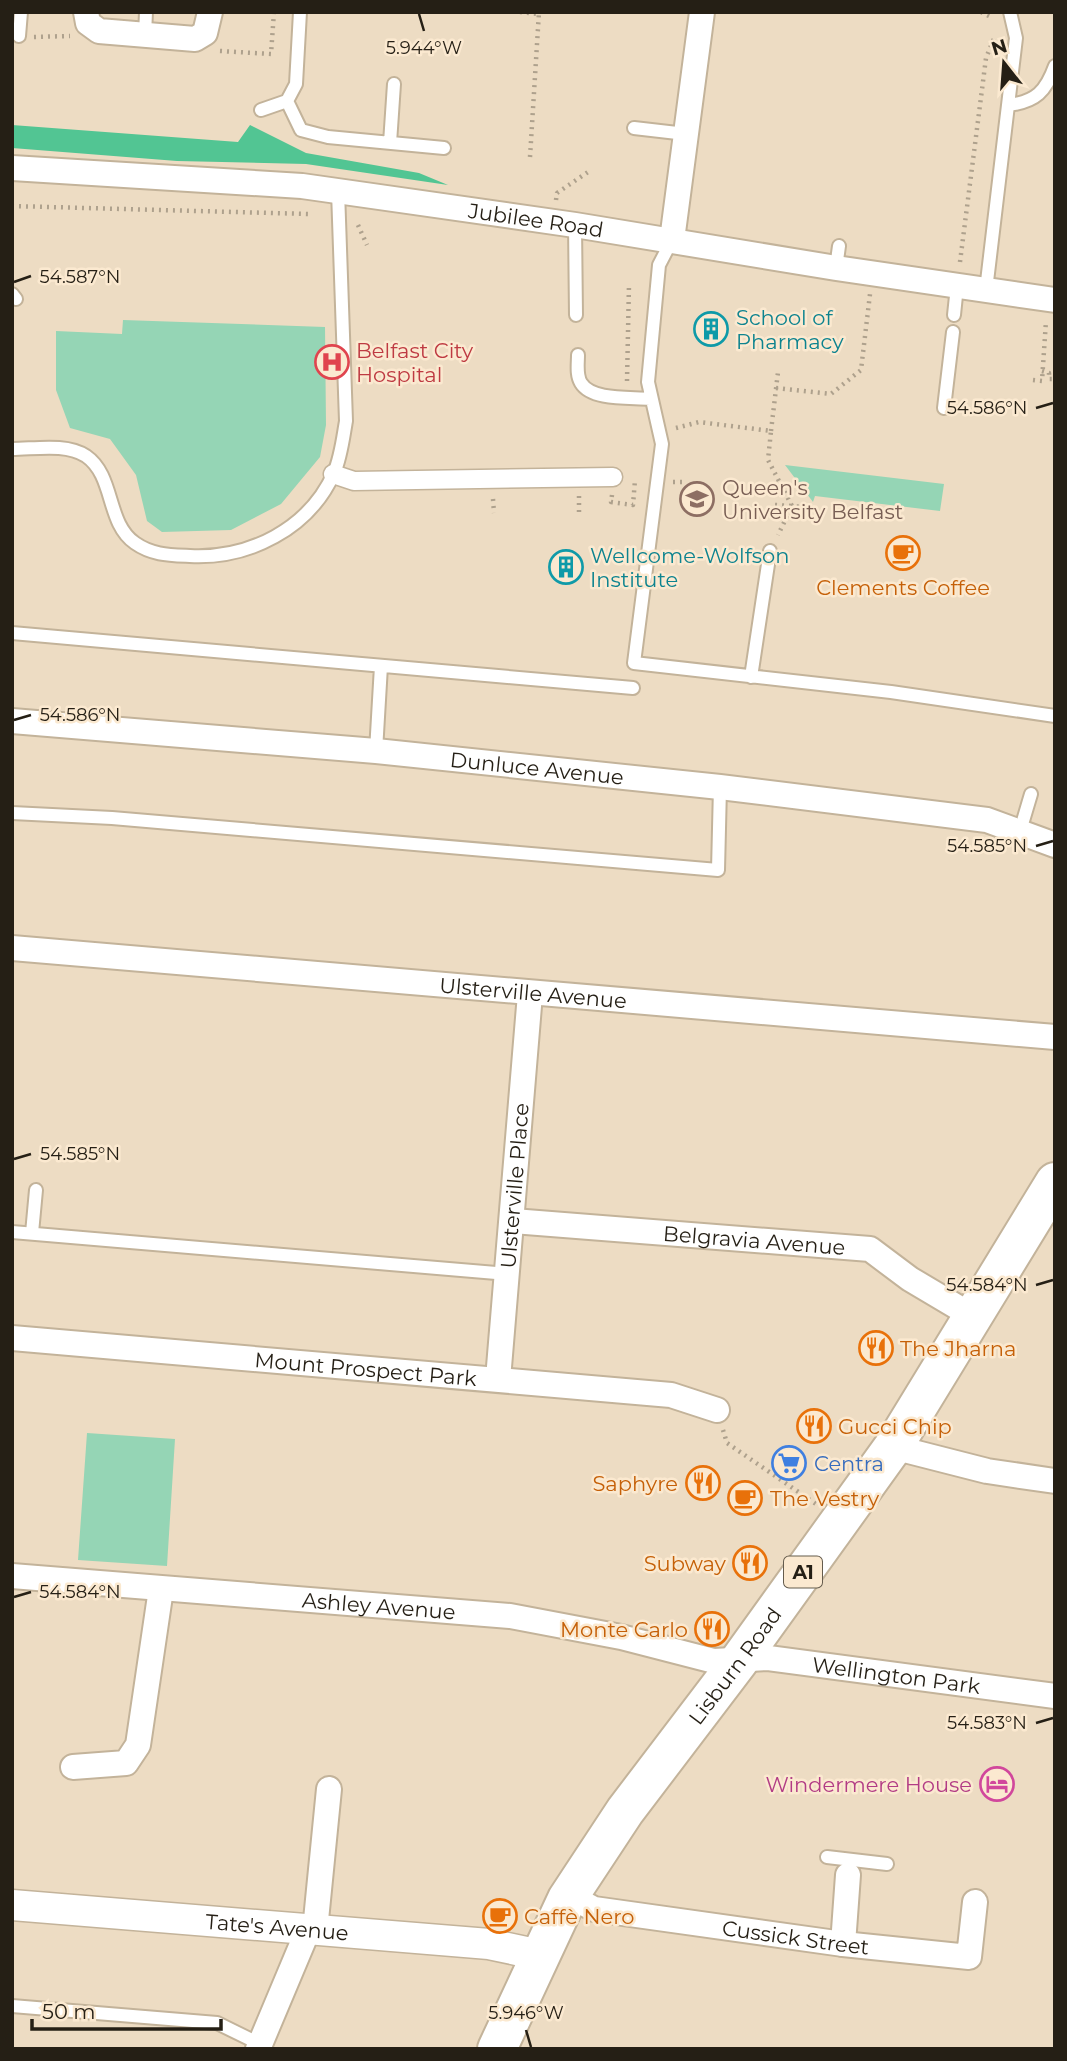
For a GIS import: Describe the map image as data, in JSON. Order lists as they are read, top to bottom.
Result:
{
  "streets": {
    "main road": ["A1", "Lisburn Road"],
    "street": [
      "Jubilee Road",
      "Dunluce Avenue",
      "Ulsterville Avenue",
      "Ulsterville Place",
      "Belgravia Avenue",
      "Mount Prospect Park",
      "Ashley Avenue",
      "Wellington Park",
      "Tate's Avenue",
      "Cussick Street"
    ]
  },
  "crossings": [
    ["Ulsterville Avenue", "Ulsterville Place"],
    ["Ulsterville Place", "Belgravia Avenue"],
    ["Ulsterville Place", "Mount Prospect Park"],
    ["Belgravia Avenue", "Lisburn Road"],
    ["Ashley Avenue", "Lisburn Road"],
    ["Ashley Avenue", "Wellington Park"],
    ["Lisburn Road", "Wellington Park"],
    ["Lisburn Road", "Tate's Avenue"],
    ["Lisburn Road", "Cussick Street"]
  ],
  "places": {
    "building": ["School of Pharmacy", "Wellcome-Wolfson Institute"],
    "hospital": ["Belfast City Hospital"],
    "school or university": ["Queen's University Belfast"],
    "cafe": ["Clements Coffee", "The Vestry", "Caffè Nero"],
    "restaurant": [
      "The Jharna",
      "Gucci Chip",
      "Saphyre",
      "Subway",
      "Monte Carlo"
    ],
    "supermarket": ["Centra"],
    "hotel": ["Windermere House"]
  },
  "scale_bar": "50 m",
  "north": "top",
  "coordinates": [
    "5.944°W",
    "54.587°N",
    "54.586°N",
    "54.585°N",
    "54.584°N",
    "54.583°N",
    "5.946°W"
  ]
}
